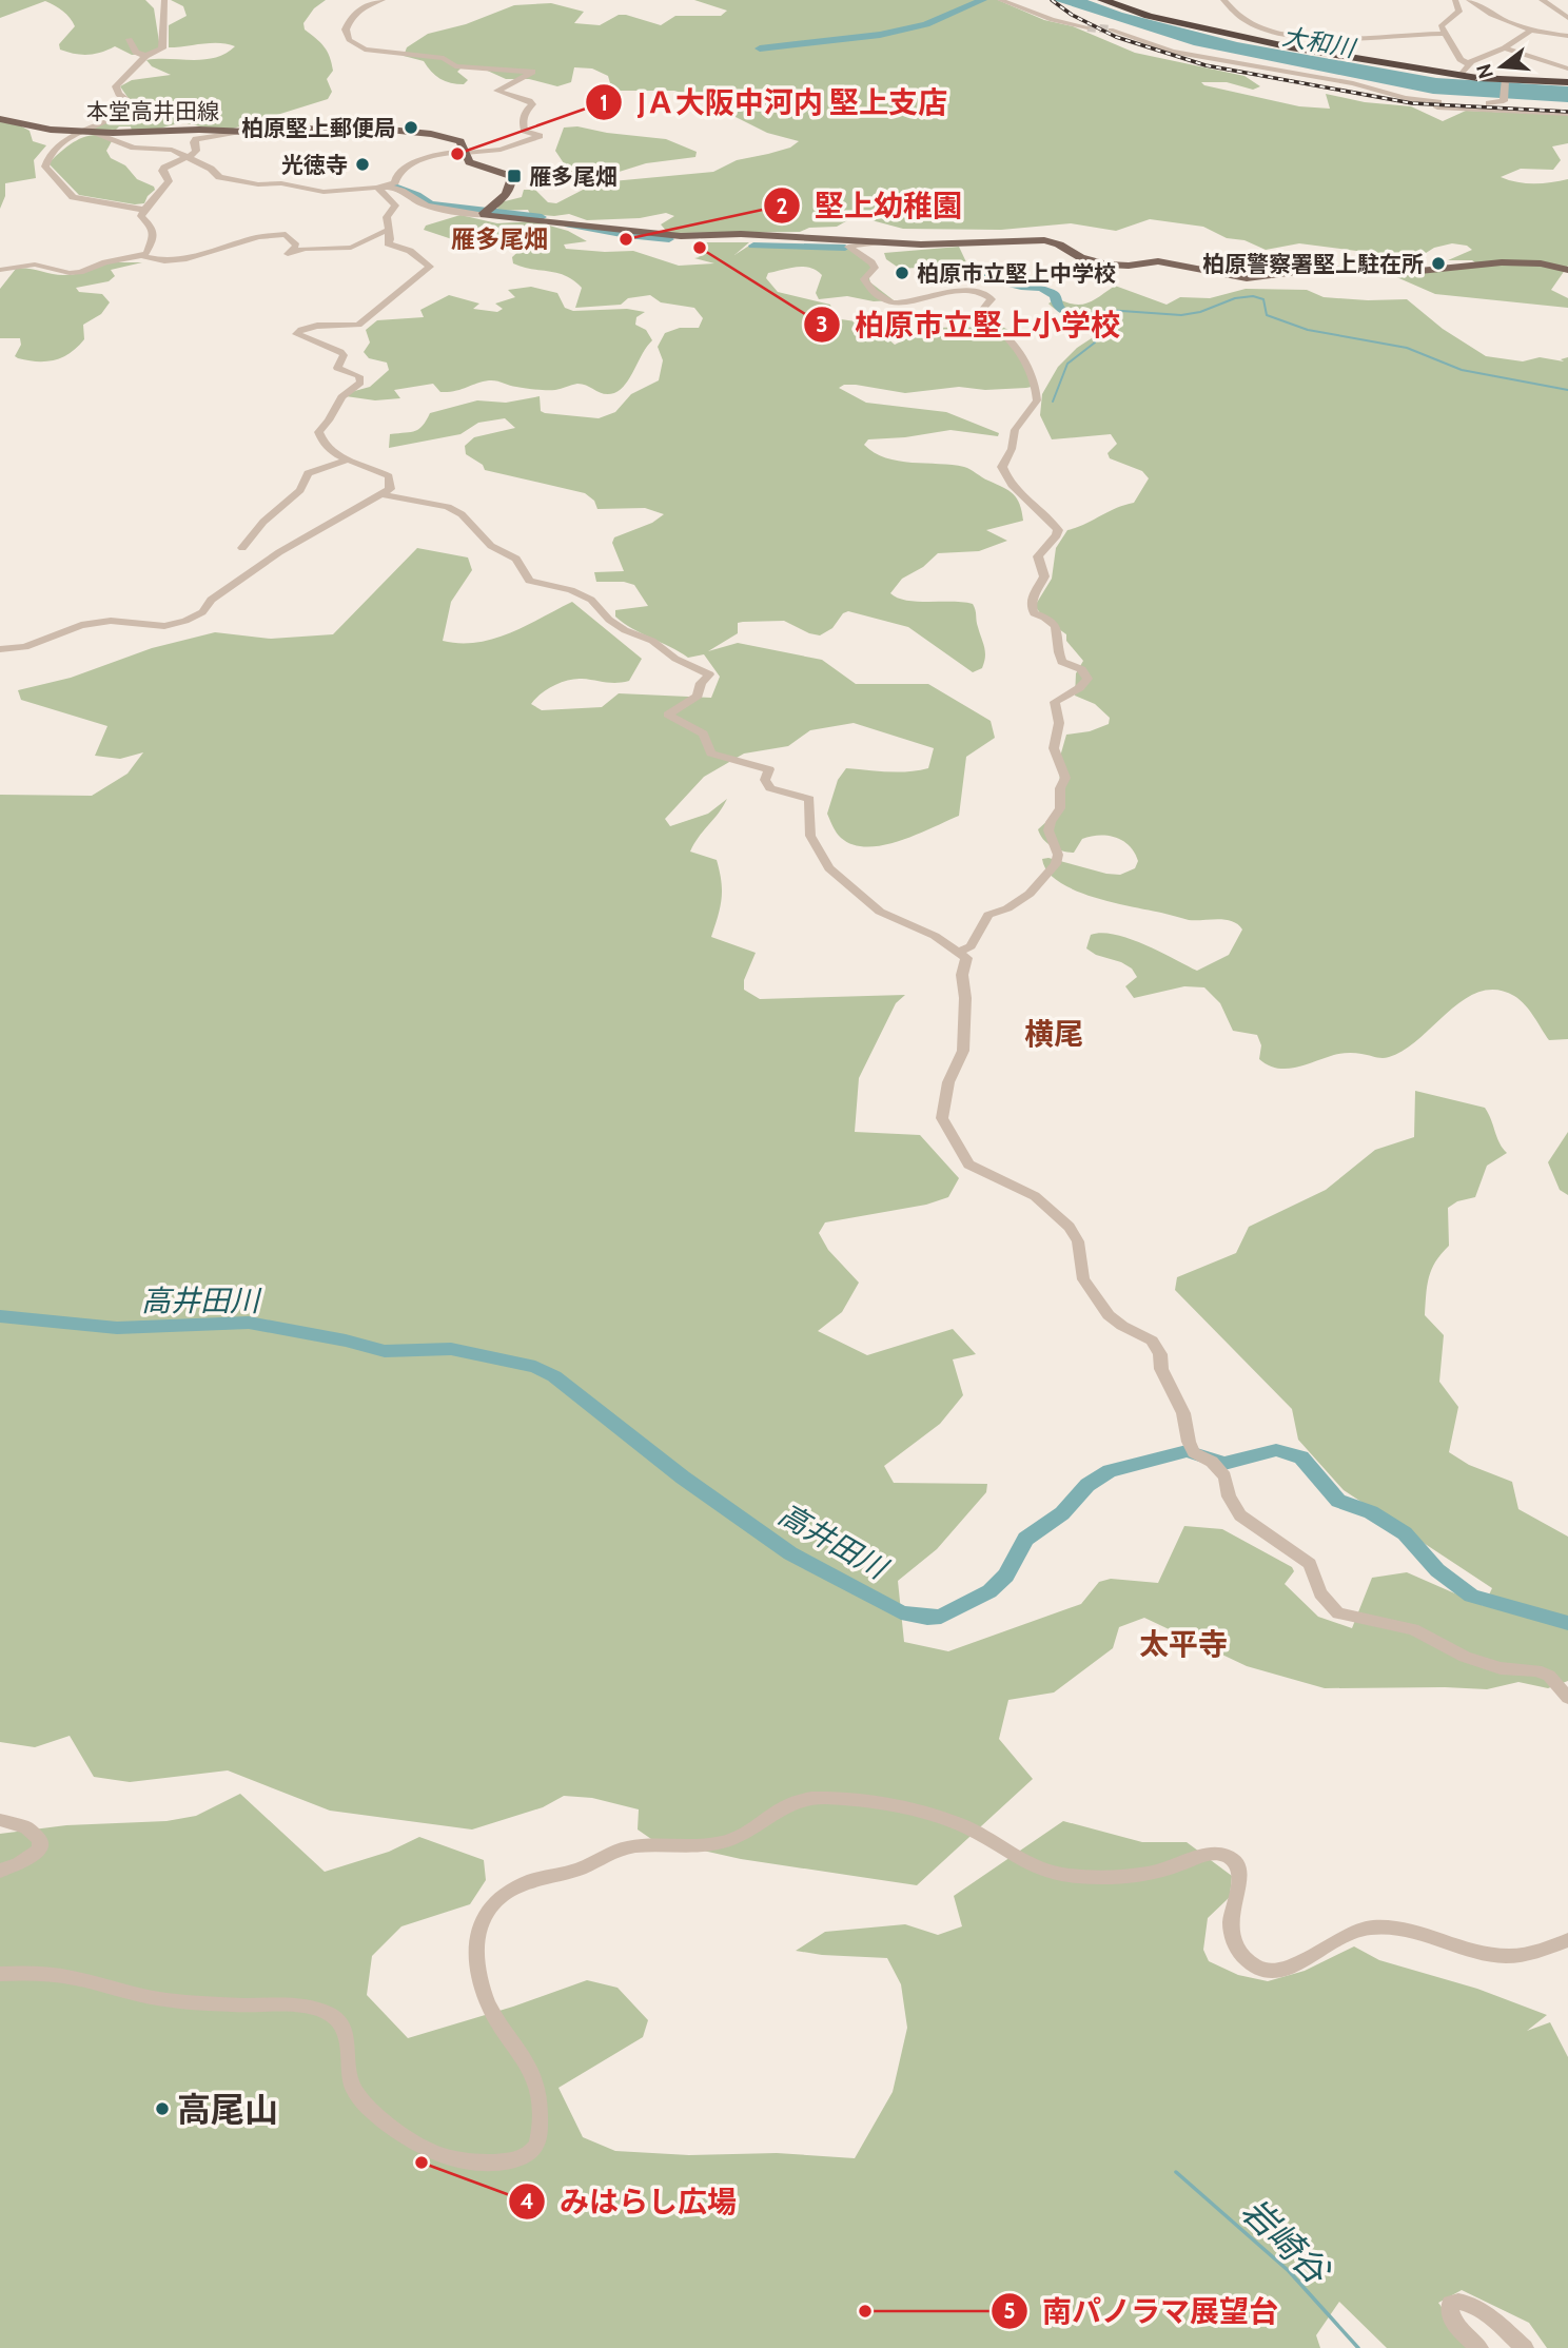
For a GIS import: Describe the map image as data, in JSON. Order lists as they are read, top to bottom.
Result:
{
  "streets": {
    "main road": ["本堂高井田線"]
  },
  "districts": ["雁多尾畑", "横尾", "太平寺"],
  "water": ["大和川", "高井田川", "岩崎谷"],
  "places": {
    "other": [
      "柏原堅上郵便局",
      "JＡ大阪中河内 堅上支店",
      "光徳寺",
      "堅上幼稚園",
      "柏原市立堅上小学校",
      "柏原警察署堅上駐在所",
      "柏原市立堅上中学校",
      "高尾山",
      "みはらし広場",
      "南パノラマ展望台"
    ],
    "transit": ["雁多尾畑"]
  },
  "north": "left"
}
